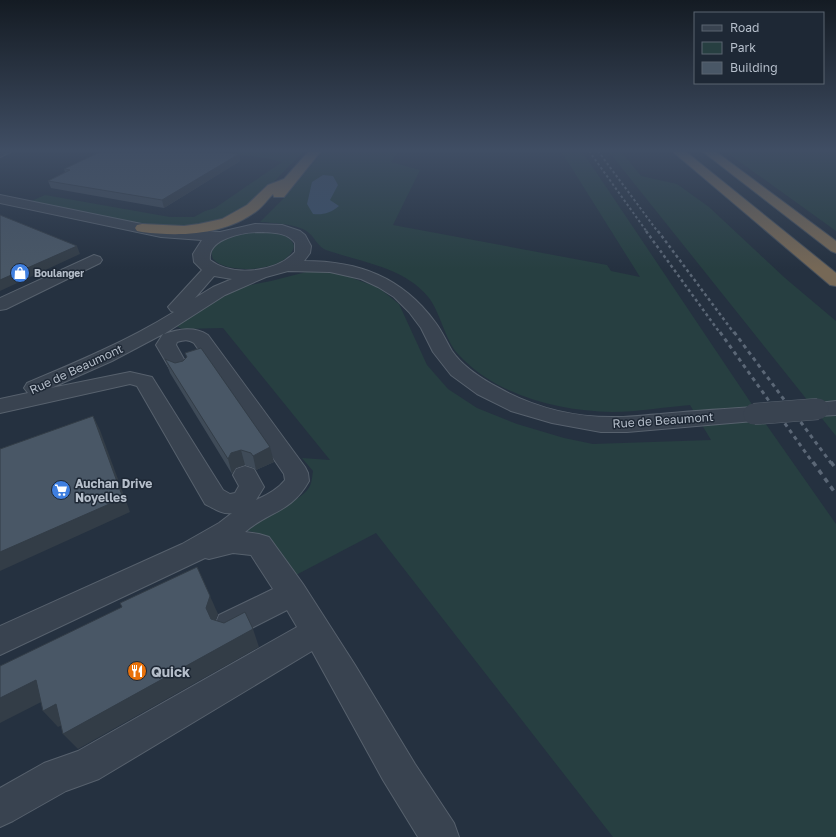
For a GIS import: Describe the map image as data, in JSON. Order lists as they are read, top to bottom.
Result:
{
  "streets": {
    "street": ["Rue de Beaumont"]
  },
  "places": {
    "shop": ["Boulanger"],
    "supermarket": ["Auchan Drive Noyelles"],
    "restaurant": ["Quick"]
  },
  "legend": ["Road", "Park", "Building"]
}
